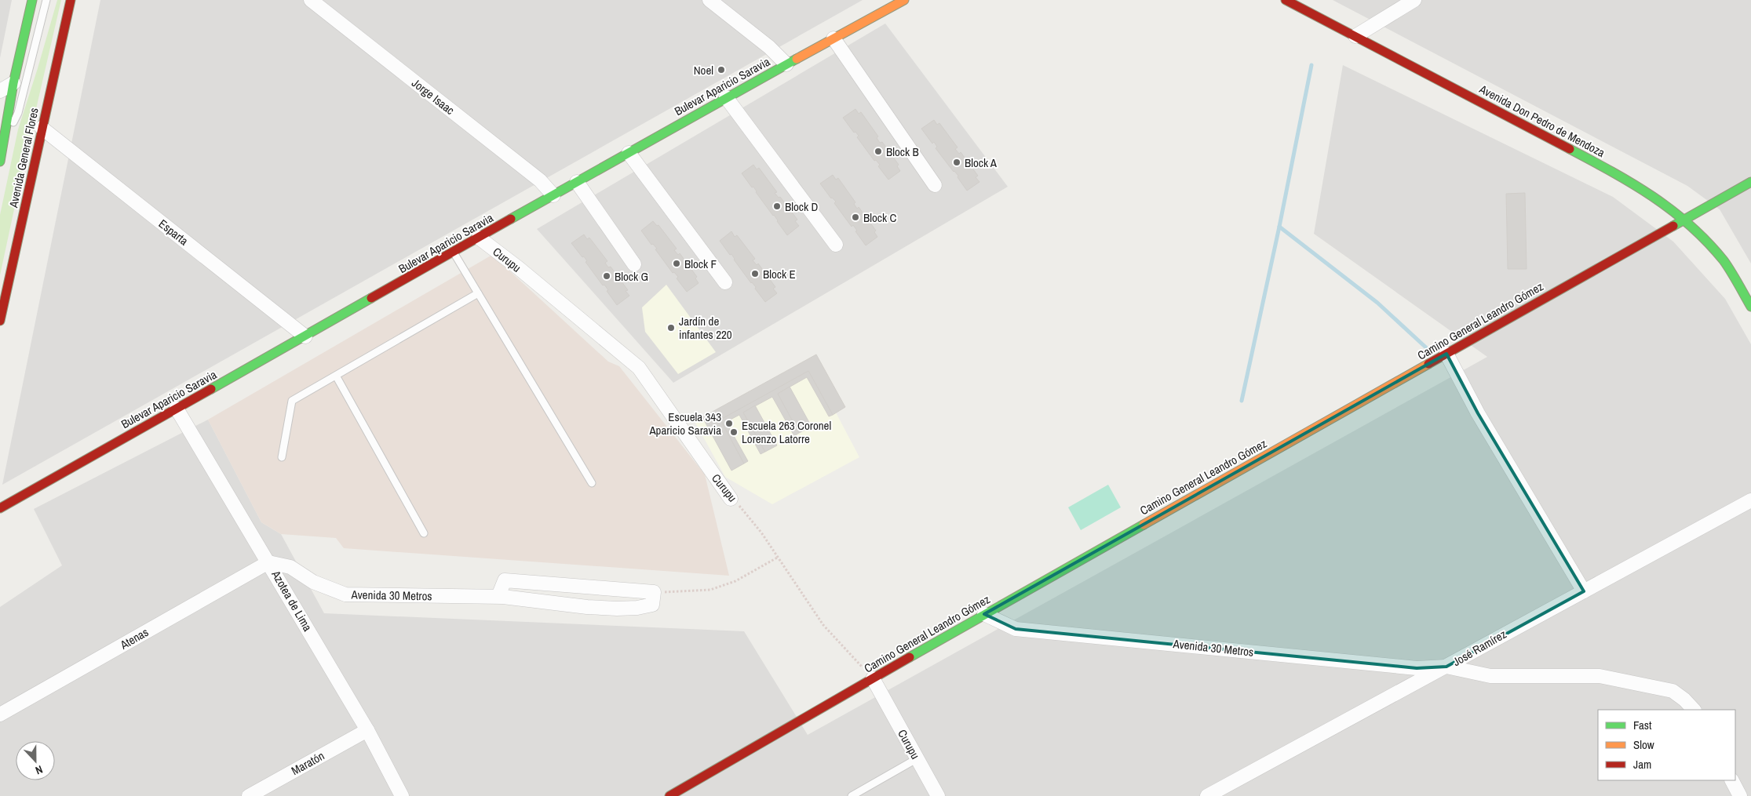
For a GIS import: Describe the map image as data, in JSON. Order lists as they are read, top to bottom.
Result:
{
  "streets": {
    "street": [
      "Bulevar Aparicio Saravia",
      "Jorge Isaac",
      "Avenida Don Pedro de Mendoza",
      "Avenida General Flores",
      "Esparta",
      "Curupu",
      "Camino General Leandro Gómez",
      "Avenida 30 Metros",
      "Azotea de Lima",
      "Atenas",
      "José Ramírez",
      "Maratón"
    ]
  },
  "crossings": [
    ["Bulevar Aparicio Saravia", "Jorge Isaac"],
    ["Bulevar Aparicio Saravia", "Esparta"],
    ["Bulevar Aparicio Saravia", "Curupu"],
    ["Bulevar Aparicio Saravia", "Azotea de Lima"],
    ["Avenida Don Pedro de Mendoza", "Camino General Leandro Gómez"],
    ["Avenida General Flores", "Esparta"],
    ["Curupu", "Camino General Leandro Gómez"],
    ["Camino General Leandro Gómez", "Avenida 30 Metros"],
    ["Avenida 30 Metros", "Azotea de Lima"],
    ["Avenida 30 Metros", "Atenas"],
    ["Avenida 30 Metros", "José Ramírez"],
    ["Azotea de Lima", "Atenas"],
    ["Azotea de Lima", "Maratón"]
  ],
  "places": [
    "Noel",
    "Block B",
    "Block A",
    "Block D",
    "Block C",
    "Block F",
    "Block E",
    "Block G",
    "Jardín de infantes 220",
    "Escuela 343 Aparicio Saravia",
    "Escuela 263 Coronel Lorenzo Latorre"
  ],
  "legend": ["Fast", "Slow", "Jam"],
  "north": "bottom"
}
